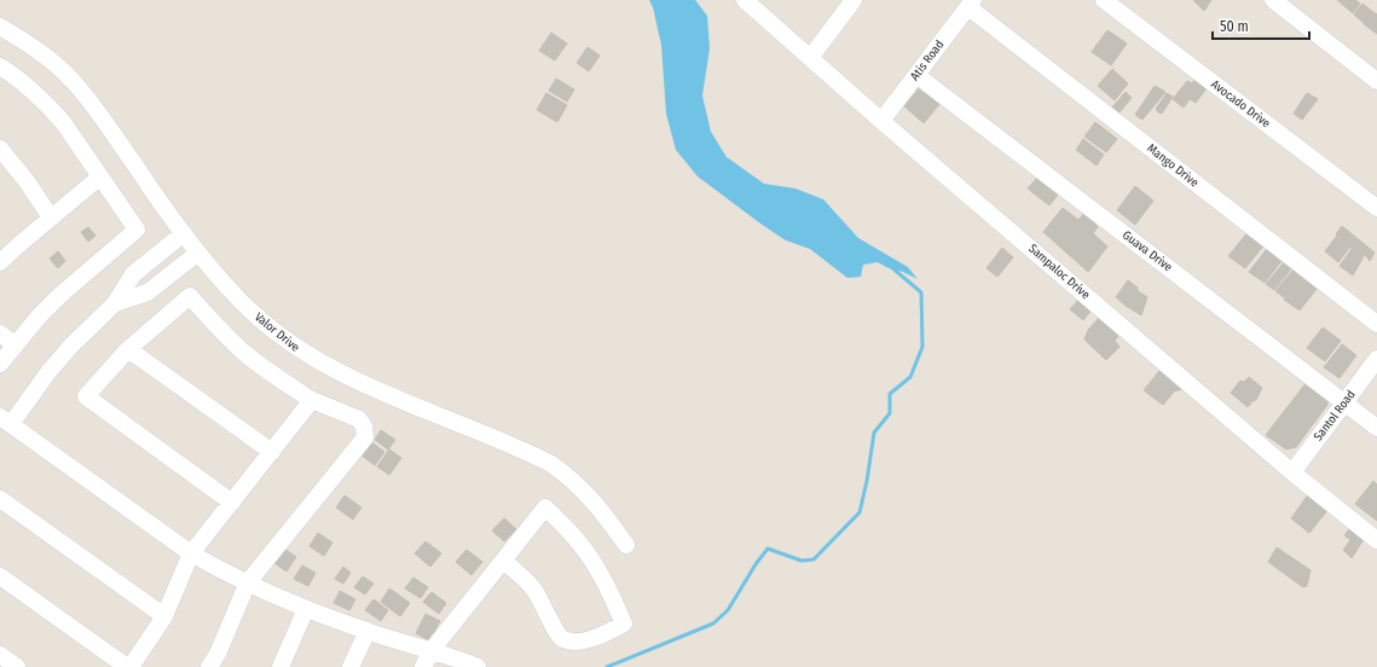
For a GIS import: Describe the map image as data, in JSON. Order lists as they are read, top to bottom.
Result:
{
  "streets": {
    "street": [
      "Atis Road",
      "Avocado Drive",
      "Mango Drive",
      "Guava Drive",
      "Sampaloc Drive",
      "Valor Drive",
      "Santol Road"
    ]
  },
  "crossings": [
    ["Atis Road", "Mango Drive"],
    ["Atis Road", "Guava Drive"],
    ["Atis Road", "Sampaloc Drive"],
    ["Guava Drive", "Santol Road"],
    ["Sampaloc Drive", "Santol Road"]
  ],
  "scale_bar": "50 m"
}
